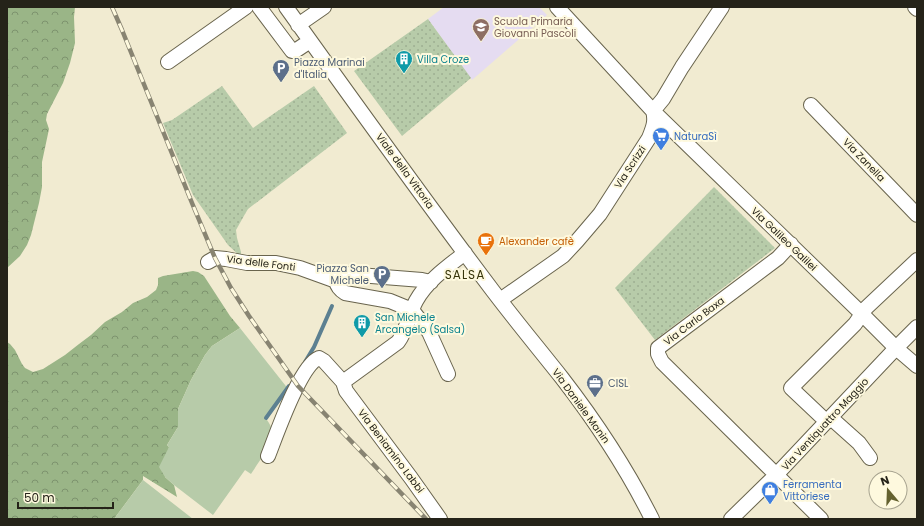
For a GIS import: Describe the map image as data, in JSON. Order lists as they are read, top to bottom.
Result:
{
  "streets": {
    "street": [
      "Via Zanella",
      "Via Scrizzi",
      "Viale della Vittoria",
      "Via Galileo Galilei",
      "Via delle Fonti",
      "Via Carlo Baxa",
      "Via Daniele Manin",
      "Via Ventiquattro Maggio",
      "Via Beniamino Labbi"
    ]
  },
  "crossings": [
    ["Via Scrizzi", "Viale della Vittoria"],
    ["Via Scrizzi", "Via Galileo Galilei"],
    ["Via Scrizzi", "Via Daniele Manin"],
    ["Viale della Vittoria", "Via Daniele Manin"],
    ["Via Galileo Galilei", "Via Carlo Baxa"],
    ["Via Galileo Galilei", "Via Ventiquattro Maggio"],
    ["Via Carlo Baxa", "Via Ventiquattro Maggio"]
  ],
  "districts": ["SALSA"],
  "places": {
    "school or university": ["Scuola Primaria Giovanni Pascoli"],
    "building": ["Villa Croze", "San Michele Arcangelo (Salsa)"],
    "parking": ["Piazza Marinai d'Italia", "Piazza San Michele"],
    "supermarket": ["NaturaSì"],
    "cafe": ["Alexander cafè"],
    "office": ["CISL"],
    "shop": ["Ferramenta Vittoriese"]
  },
  "scale_bar": "50 m",
  "north": "top"
}
